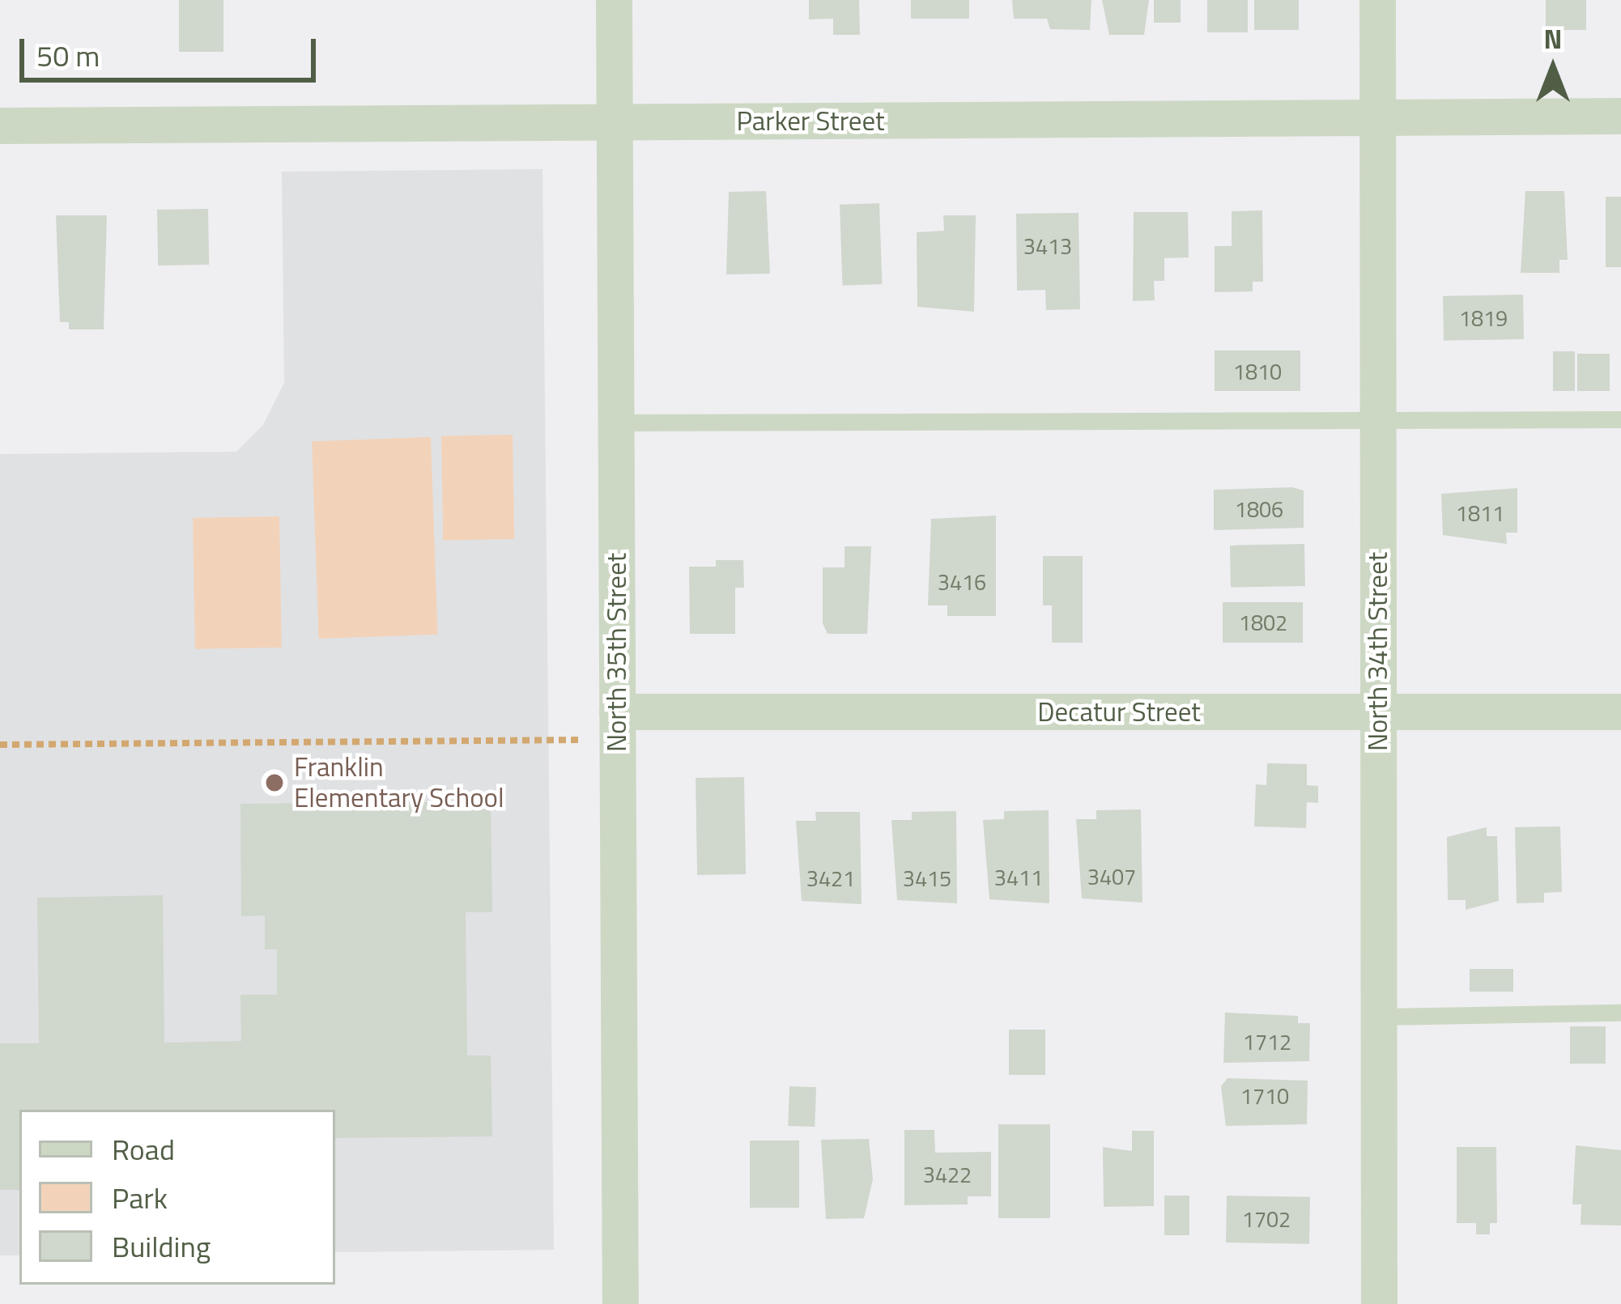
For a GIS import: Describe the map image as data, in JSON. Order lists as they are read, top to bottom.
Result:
{
  "streets": {
    "street": [
      "Parker Street",
      "North 34th Street",
      "North 35th Street",
      "Decatur Street"
    ]
  },
  "crossings": [
    ["Parker Street", "North 34th Street"],
    ["Parker Street", "North 35th Street"],
    ["North 34th Street", "Decatur Street"],
    ["North 35th Street", "Decatur Street"]
  ],
  "places": ["Franklin Elementary School"],
  "house_numbers": [
    "3413",
    "1819",
    "1810",
    "1806",
    "1811",
    "3416",
    "1802",
    "3407",
    "3411",
    "3421",
    "3415",
    "1712",
    "1710",
    "3422",
    "1702"
  ],
  "legend": ["Road", "Park", "Building"],
  "scale_bar": "50 m",
  "north": "top"
}
